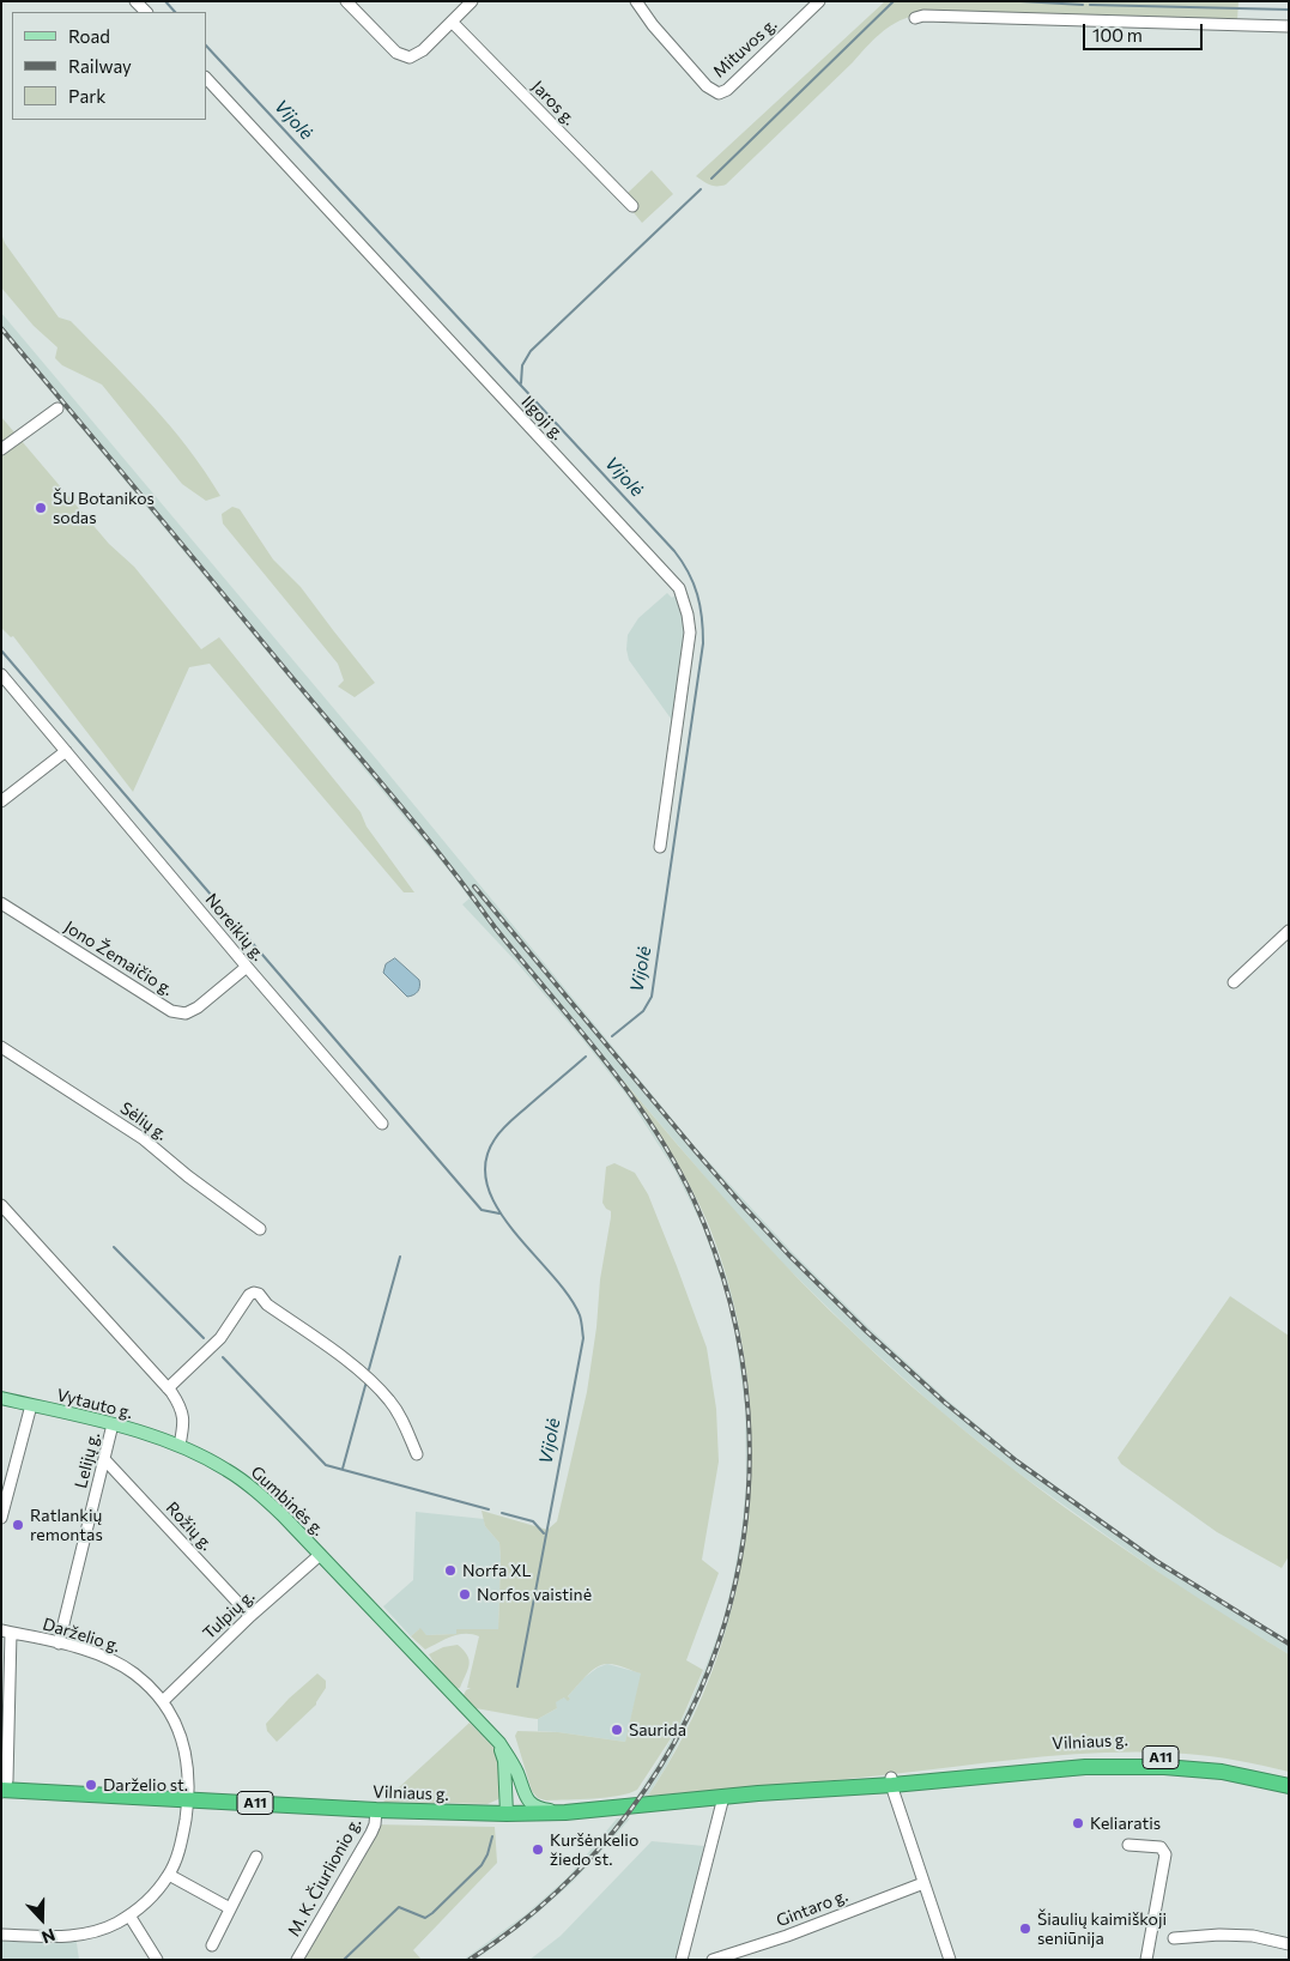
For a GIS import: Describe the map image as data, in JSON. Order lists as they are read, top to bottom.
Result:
{
  "streets": {
    "highway": ["Vilniaus g.", "A11"],
    "main road": ["Vytauto g.", "Gumbinės g."],
    "street": [
      "Mituvos g.",
      "Jaros g.",
      "Ilgoji g.",
      "Noreikių g.",
      "Jono Žemaičio g.",
      "Sėlių g.",
      "Lelijų g.",
      "Rožių g.",
      "Tulpių g.",
      "Darželio g.",
      "M. K. Čiurlionio g.",
      "Gintaro g."
    ]
  },
  "crossings": [
    ["Noreikių g.", "Jono Žemaičio g."],
    ["Vytauto g.", "Lelijų g."],
    ["Vytauto g.", "Gumbinės g."],
    ["Lelijų g.", "Rožių g."],
    ["Lelijų g.", "Darželio g."],
    ["Gumbinės g.", "Tulpių g."],
    ["Gumbinės g.", "Vilniaus g."],
    ["Rožių g.", "Tulpių g."],
    ["Tulpių g.", "Darželio g."],
    ["Darželio g.", "Vilniaus g."],
    ["Vilniaus g.", "M. K. Čiurlionio g."]
  ],
  "water": ["Vijolė"],
  "places": [
    "ŠU Botanikos sodas",
    "Ratlankių remontas",
    "Norfa XL",
    "Norfos vaistinė",
    "Saurida",
    "Darželio st.",
    "Keliaratis",
    "Kuršėnkelio žiedo st.",
    "Šiaulių kaimiškoji seniūnija"
  ],
  "legend": ["Road", "Railway", "Park"],
  "scale_bar": "100 m",
  "north": "bottom"
}
